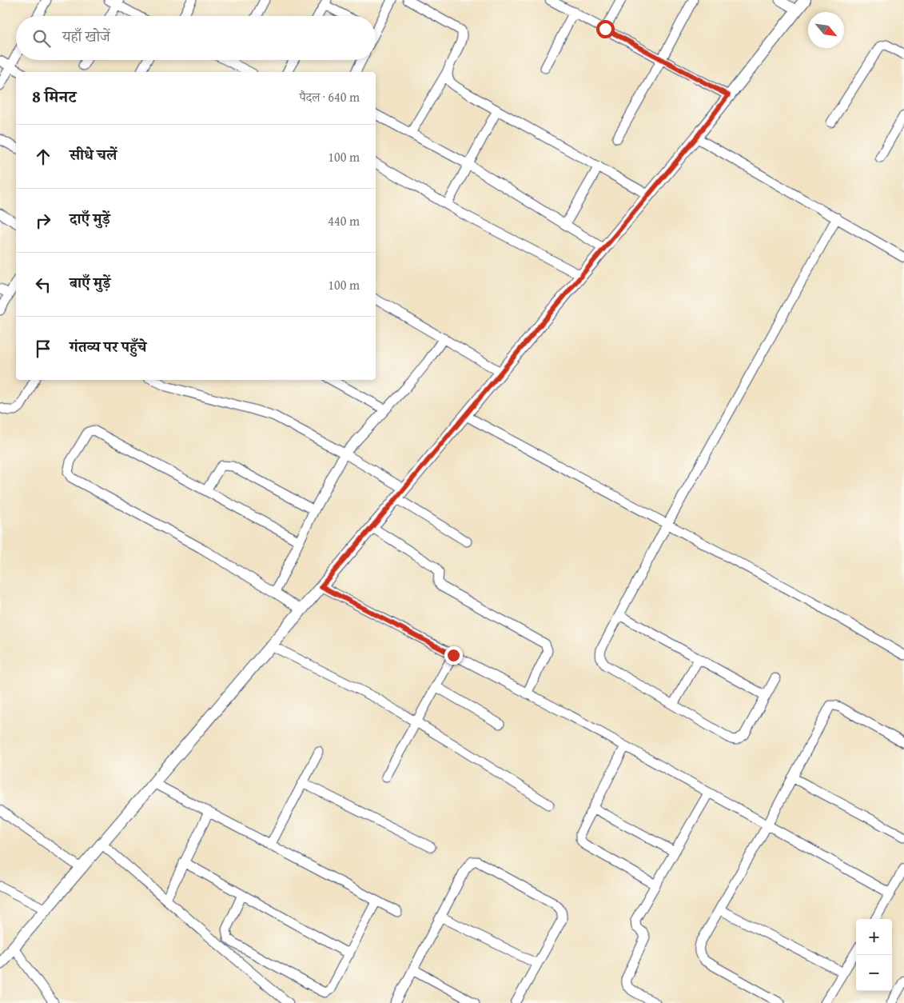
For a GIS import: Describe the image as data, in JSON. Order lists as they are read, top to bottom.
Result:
{
  "north": "bottom right",
  "page": {
    "search": "यहाँ खोजें",
    "heading": ["8 मिनट", "पैदल · 640 m"],
    "list": [
      ["सीधे चलें", "100 m"],
      ["दाएँ मुड़ें", "440 m"],
      ["बाएँ मुड़ें", "100 m"],
      "गंतव्य पर पहुँचे"
    ],
    "map_buttons": ["+", "−"]
  }
}
